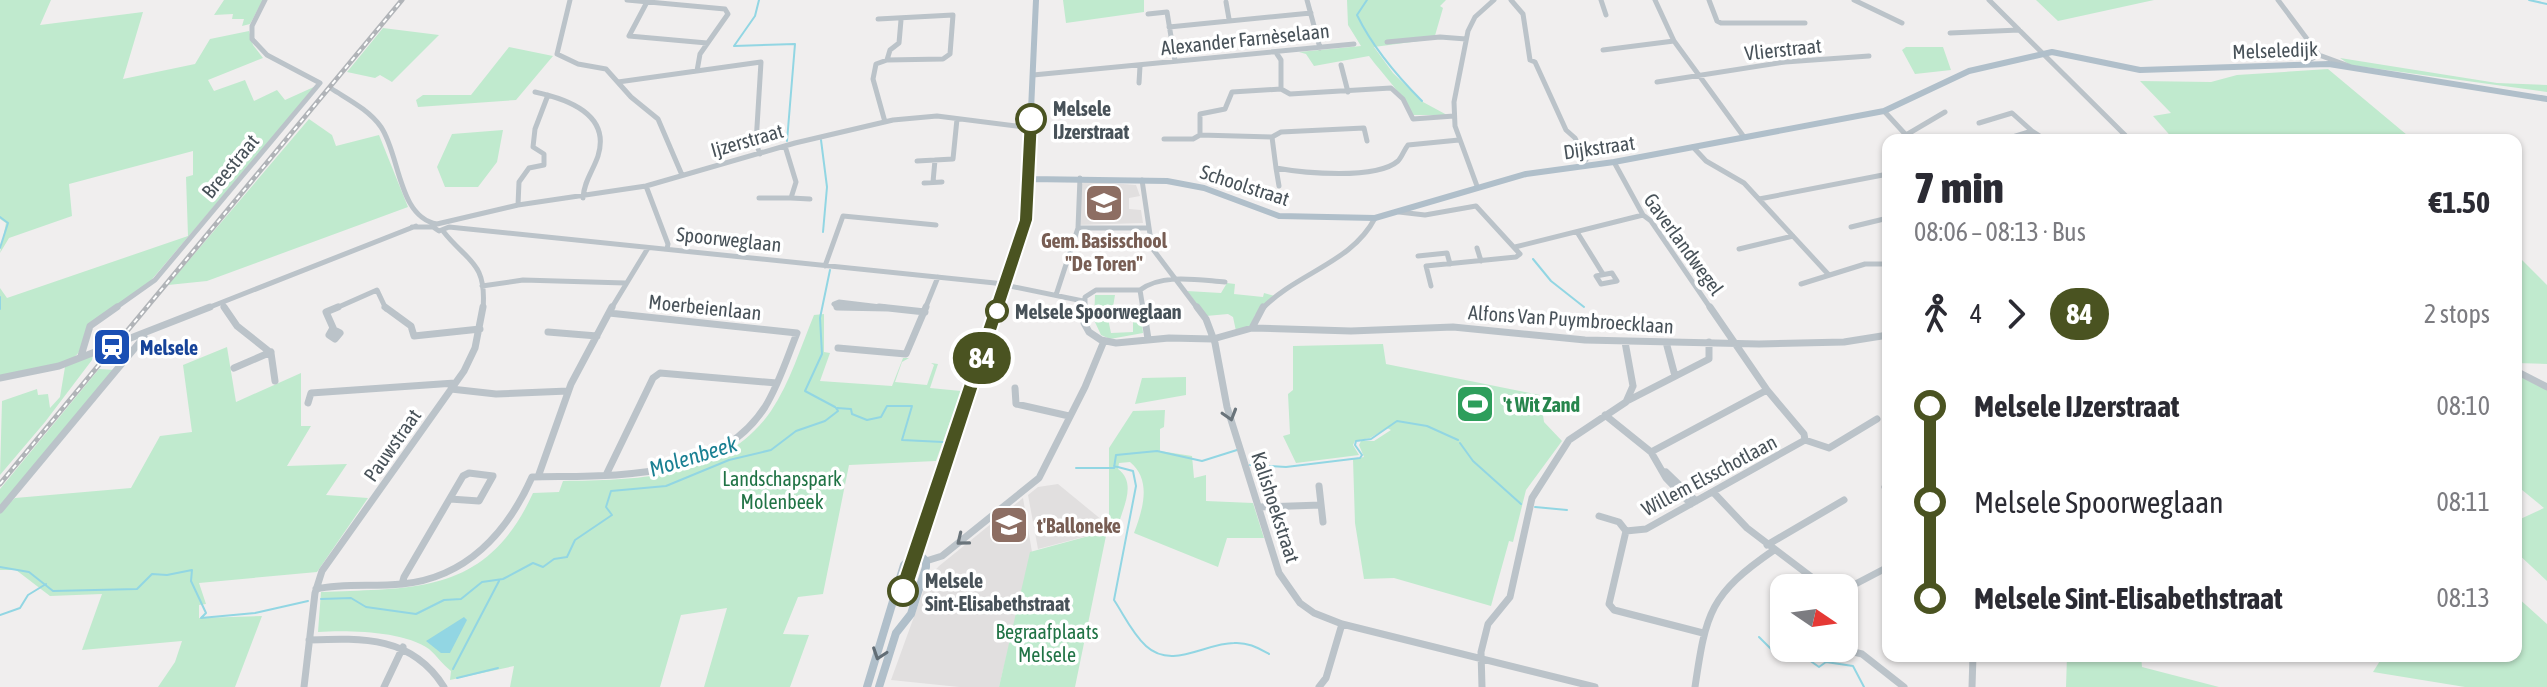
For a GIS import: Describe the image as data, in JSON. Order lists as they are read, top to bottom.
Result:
{
  "streets": {
    "main road": ["Melseledijk", "Dijkstraat", "Schoolstraat"],
    "street": [
      "Alexander Farnèselaan",
      "Vlierstraat",
      "Ijzerstraat",
      "Breestraat",
      "Spoorweglaan",
      "Gaverlandwegel",
      "Moerbeienlaan",
      "Alfons Van Puymbroecklaan",
      "Pauwstraat",
      "Willem Elsschotlaan",
      "Kalishoekstraat"
    ]
  },
  "crossings": [
    ["Melseledijk", "Dijkstraat"],
    ["Ijzerstraat", "Spoorweglaan"],
    ["Dijkstraat", "Schoolstraat"],
    ["Dijkstraat", "Gaverlandwegel"],
    ["Breestraat", "Spoorweglaan"],
    ["Schoolstraat", "Kalishoekstraat"],
    ["Spoorweglaan", "Alfons Van Puymbroecklaan"],
    ["Gaverlandwegel", "Alfons Van Puymbroecklaan"],
    ["Gaverlandwegel", "Willem Elsschotlaan"],
    ["Alfons Van Puymbroecklaan", "Kalishoekstraat"]
  ],
  "water": ["Molenbeek"],
  "parks": ["Landschapspark Molenbeek", "Begraafplaats Melsele"],
  "places": {
    "other": ["Melsele IJzerstraat", "Melsele Spoorweglaan", "Melsele Sint-Elisabethstraat"],
    "school or university": ["Gem. Basisschool \"De Toren\"", "t'Balloneke"],
    "station": ["Melsele"],
    "sports": ["'t Wit Zand"]
  },
  "lines": ["bus line 84"],
  "north": "right",
  "page": {
    "on_map": "84",
    "heading": ["7 min", "08:06 – 08:13 · Bus", "€1.50"],
    "legs": ["4", "84", "2 stops"],
    "list": [
      {
        "name": "Melsele IJzerstraat",
        "value": "08:10"
      },
      {
        "name": "Melsele Spoorweglaan",
        "value": "08:11"
      },
      {
        "name": "Melsele Sint-Elisabethstraat",
        "value": "08:13"
      }
    ]
  }
}
